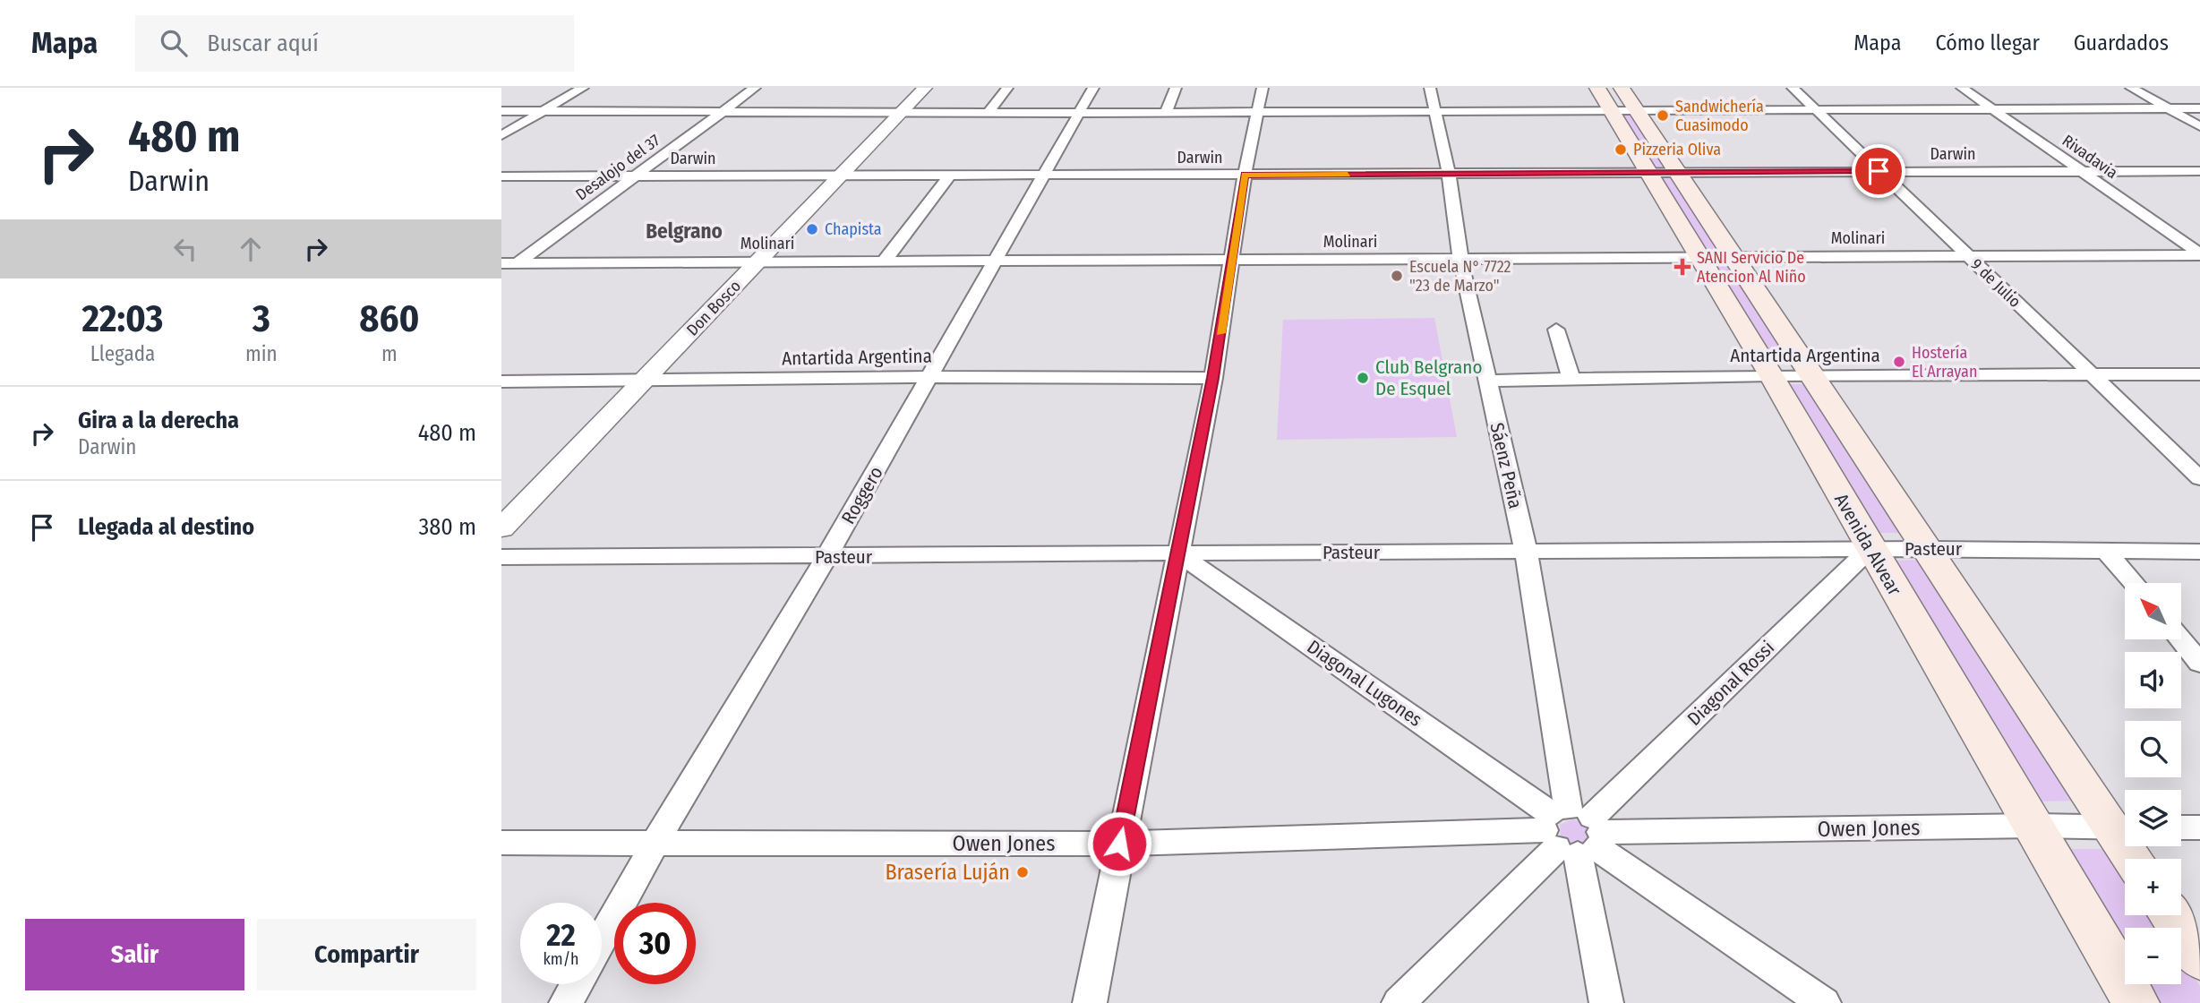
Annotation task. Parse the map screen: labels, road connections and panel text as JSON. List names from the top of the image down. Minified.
{"streets":{"main road":["Avenida Alvear"],"street":["Darwin","Rivadavia","Desalojo del 37","Molinari","9 de Julio","Don Bosco","Antartida Argentina","Sáenz Peña","Roggero","Pasteur","Diagonal Lugones","Diagonal Rossi","Owen Jones"]},"crossings":[["Darwin","Rivadavia"],["Darwin","Desalojo del 37"],["Darwin","9 de Julio"],["Darwin","Don Bosco"],["Darwin","Sáenz Peña"],["Darwin","Roggero"],["Darwin","Avenida Alvear"],["Rivadavia","Molinari"],["Desalojo del 37","Molinari"],["Molinari","9 de Julio"],["Molinari","Don Bosco"],["Molinari","Sáenz Peña"],["Molinari","Roggero"],["Molinari","Avenida Alvear"],["9 de Julio","Antartida Argentina"],["Don Bosco","Antartida Argentina"],["Antartida Argentina","Sáenz Peña"],["Antartida Argentina","Roggero"],["Antartida Argentina","Avenida Alvear"],["Sáenz Peña","Pasteur"],["Sáenz Peña","Diagonal Lugones"],["Sáenz Peña","Diagonal Rossi"],["Sáenz Peña","Owen Jones"],["Roggero","Pasteur"],["Roggero","Owen Jones"],["Avenida Alvear","Pasteur"],["Avenida Alvear","Diagonal Rossi"],["Avenida Alvear","Owen Jones"],["Pasteur","Diagonal Lugones"],["Pasteur","Diagonal Rossi"],["Diagonal Lugones","Diagonal Rossi"],["Diagonal Lugones","Owen Jones"],["Diagonal Rossi","Owen Jones"]],"districts":["Belgrano"],"places":{"other":["Sandwichería Cuasimodo","Pizzeria Oliva","Chapista","Escuela N° 7722 \"23 de Marzo\"","Hostería El Arrayan","Club Belgrano De Esquel","Brasería Luján"],"health":["SANI Servicio De Atencion Al Niño"]},"north":"top left","page":{"header":"Mapa","search":"Buscar aquí","nav":["Mapa","Cómo llegar","Guardados"],"turn":["480 m","Darwin"],"eta":["22:03","Llegada","3","min","860","m"],"list":[{"name":"Gira a la derecha","note":"Darwin","value":"480 m"},{"name":"Llegada al destino","value":"380 m"}],"map_buttons":["+","−"],"speed":"22 km/h","limit":"30","buttons":["Salir","Compartir"]}}
